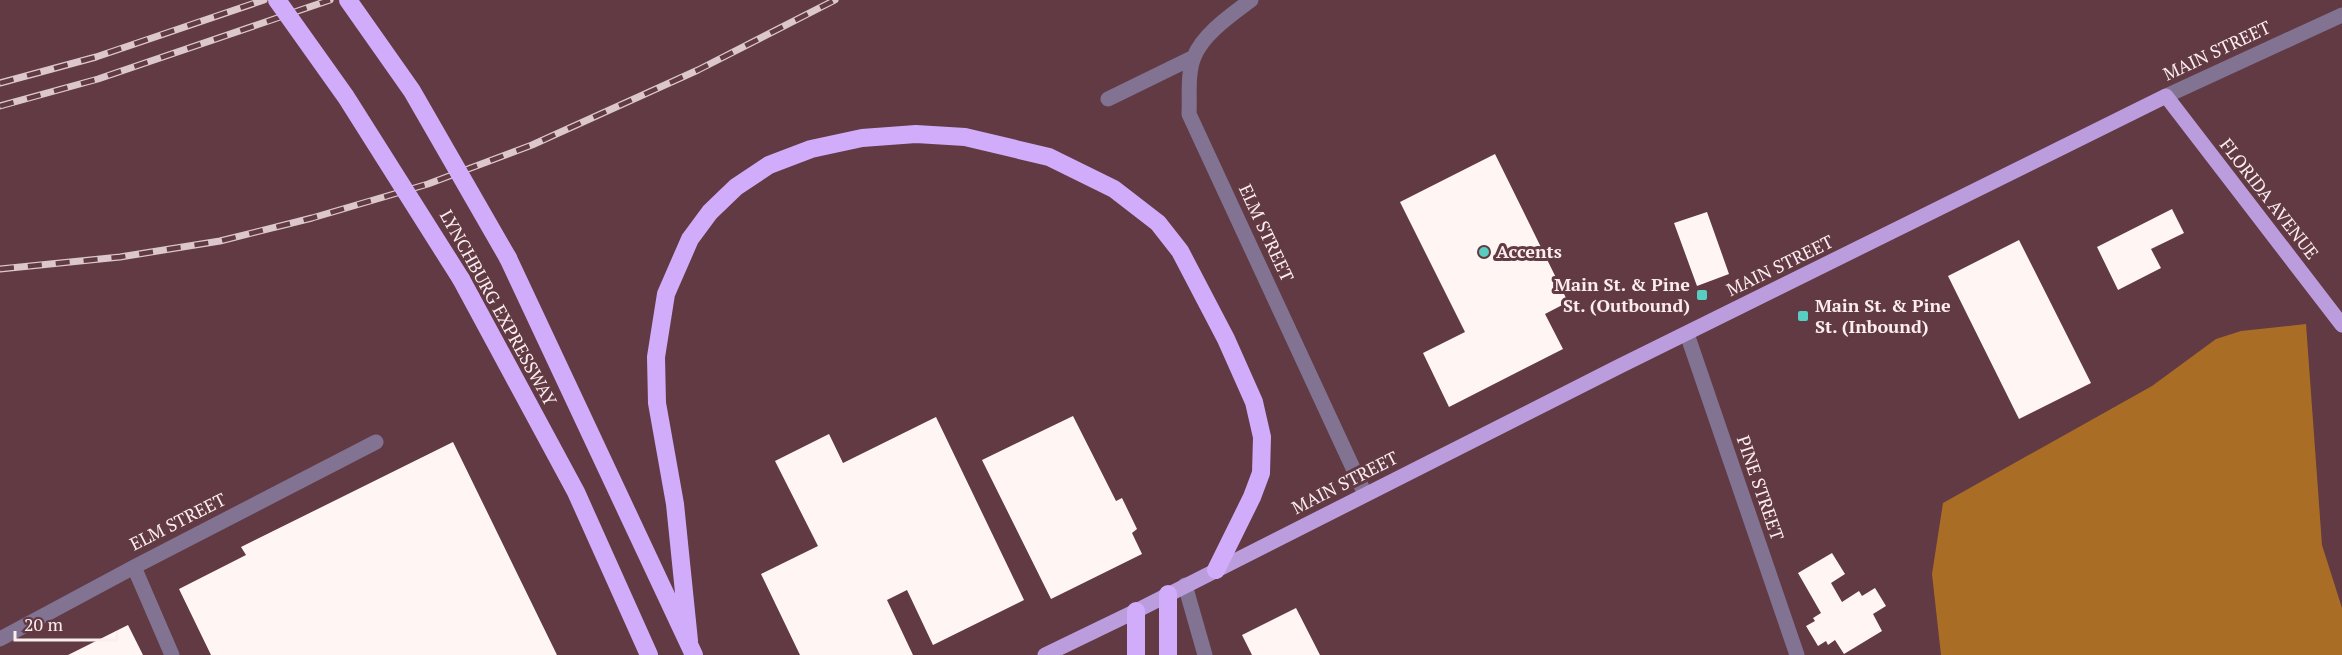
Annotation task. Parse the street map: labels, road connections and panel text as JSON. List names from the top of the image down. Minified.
{"streets":{"highway":["LYNCHBURG EXPRESSWAY"],"main road":["MAIN STREET","FLORIDA AVENUE"],"street":["ELM STREET","PINE STREET"]},"crossings":[["MAIN STREET","FLORIDA AVENUE"],["MAIN STREET","ELM STREET"],["MAIN STREET","PINE STREET"]],"places":{"other":["Accents"],"transit":["Main St. & Pine St. (Outbound)","Main St. & Pine St. (Inbound)"]},"scale_bar":"20 m"}
